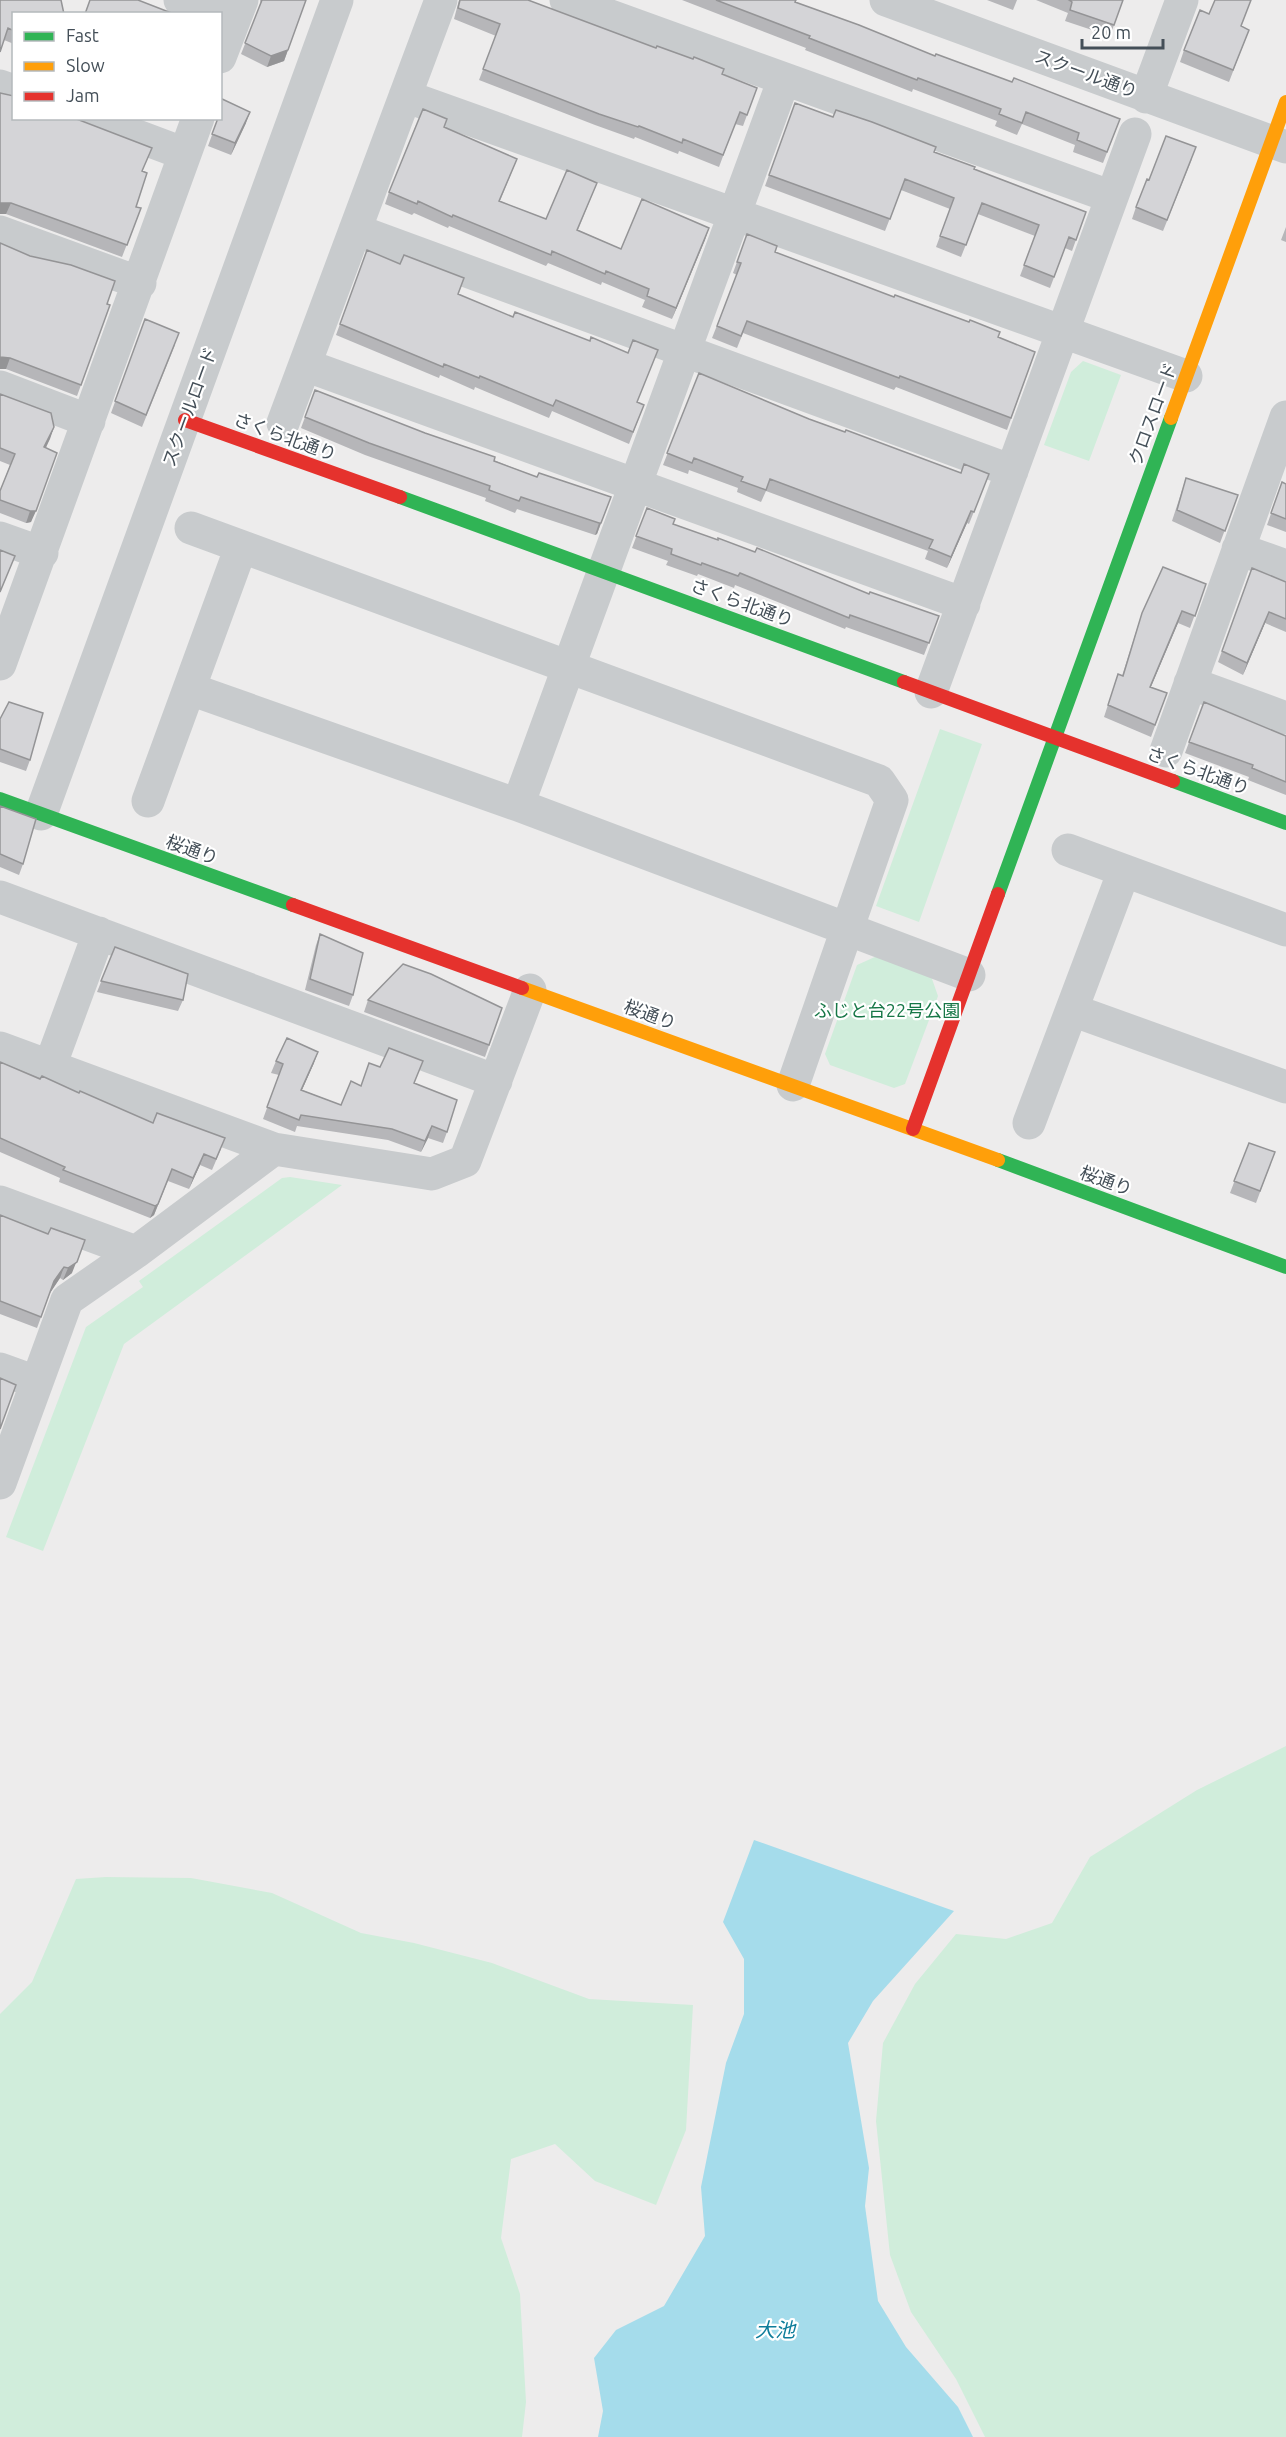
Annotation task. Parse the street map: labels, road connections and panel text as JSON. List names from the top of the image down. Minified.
{"streets":{"street":["スクール通り","スクールロード","クロスロード","さくら北通り","桜通り"]},"crossings":[["スクール通り","クロスロード"],["スクールロード","さくら北通り"],["スクールロード","桜通り"],["クロスロード","さくら北通り"],["クロスロード","桜通り"]],"water":["大池"],"parks":["ふじと台22号公園"],"legend":["Fast","Slow","Jam"],"scale_bar":"20 m"}
